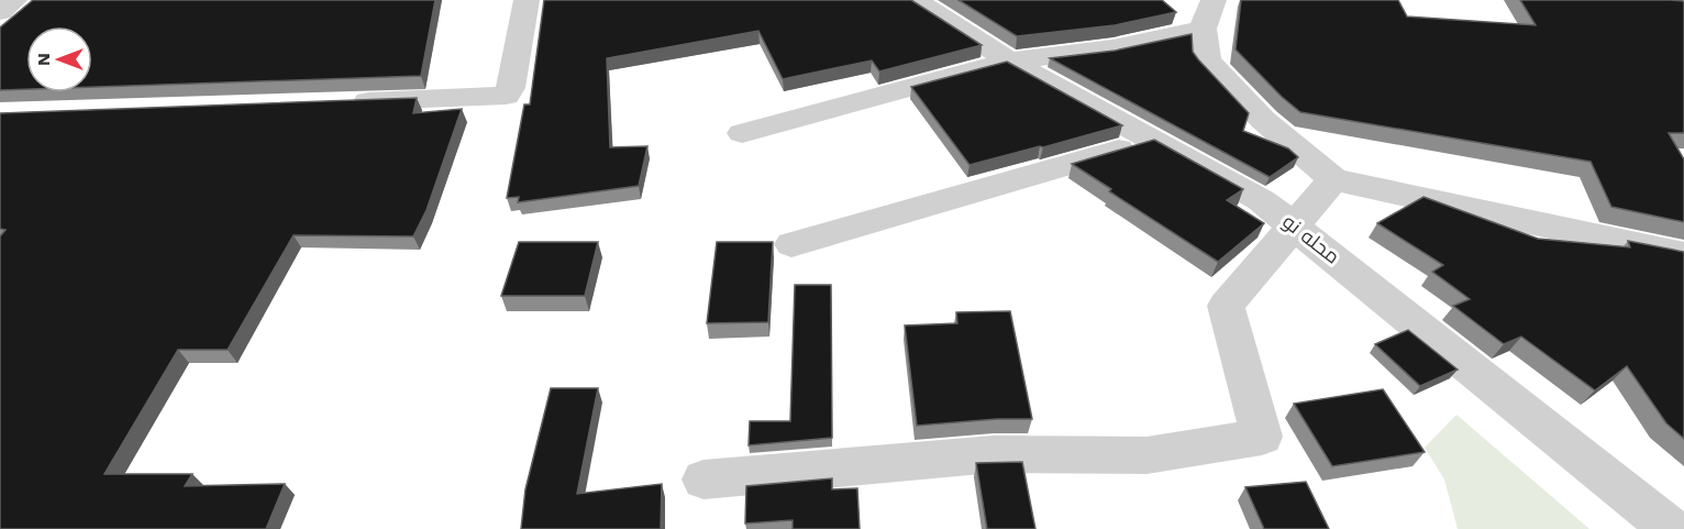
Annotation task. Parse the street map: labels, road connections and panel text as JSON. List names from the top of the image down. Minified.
{"streets":{"street":["محله نو"]},"north":"left"}
